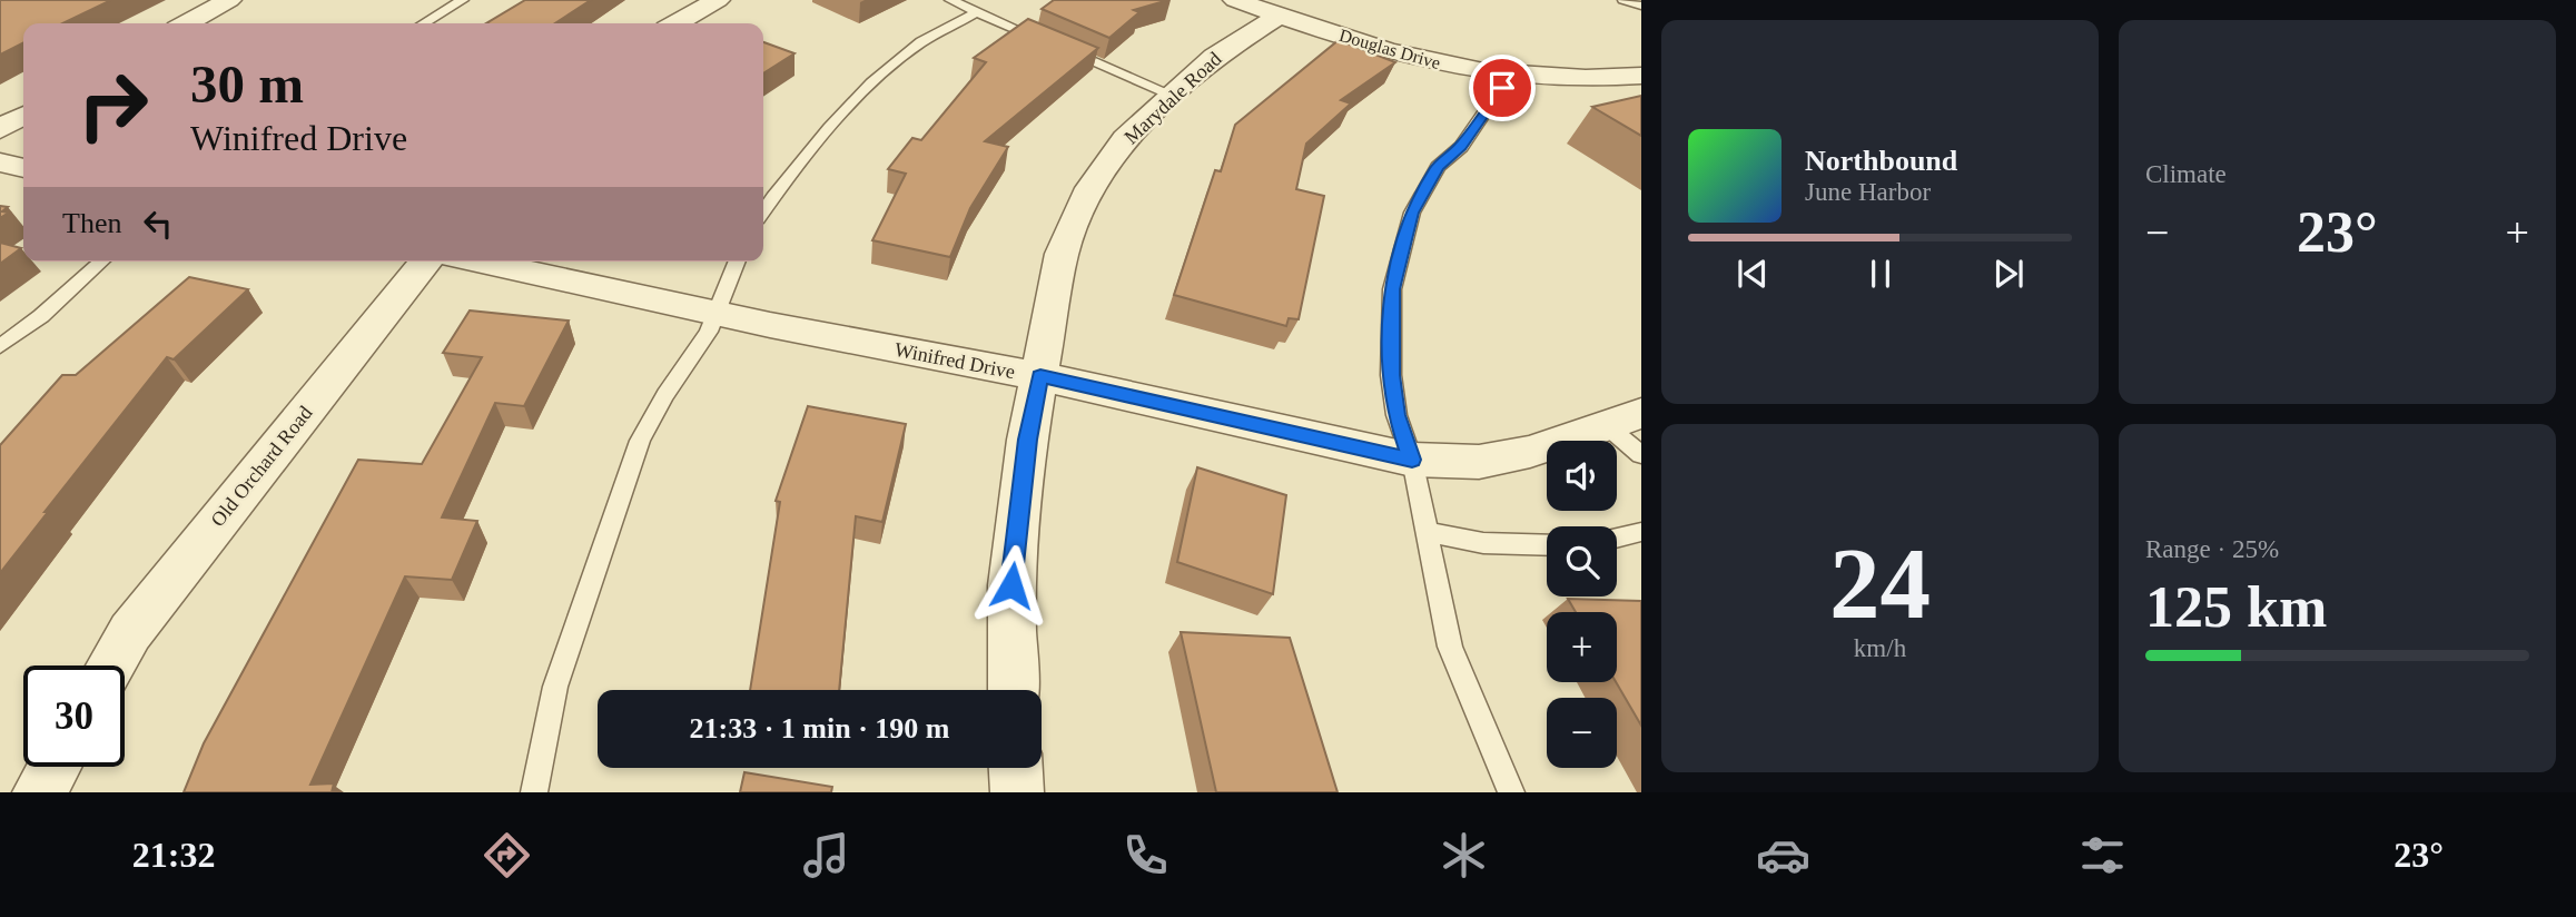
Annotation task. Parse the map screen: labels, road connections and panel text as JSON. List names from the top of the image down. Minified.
{"streets":{"street":["Douglas Drive","Marydale Road","Winifred Drive","Old Orchard Road"]},"crossings":[["Douglas Drive","Marydale Road"],["Marydale Road","Winifred Drive"]],"page":{"tile":["Climate",["24","km/h"],["Range · 25%","125 km"]],"turn":["30 m","Winifred Drive"],"song":["Northbound","June Harbor"],"then":"Then","heat":["−","23°","+"],"map_buttons":["+","−"],"limit":"30","trip":"21:33 · 1 min · 190 m","tabs":["21:32","23°"]}}
